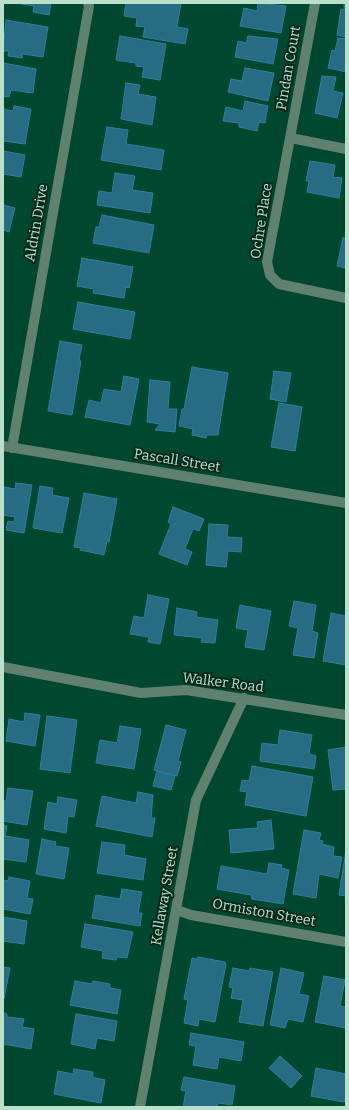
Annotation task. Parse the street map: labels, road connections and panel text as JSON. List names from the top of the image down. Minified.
{"streets":{"street":["Pindan Court","Ochre Place","Aldrin Drive","Pascall Street","Walker Road","Kellaway Street","Ormiston Street"]},"crossings":[["Pindan Court","Ochre Place"],["Aldrin Drive","Pascall Street"],["Walker Road","Kellaway Street"],["Kellaway Street","Ormiston Street"]]}
